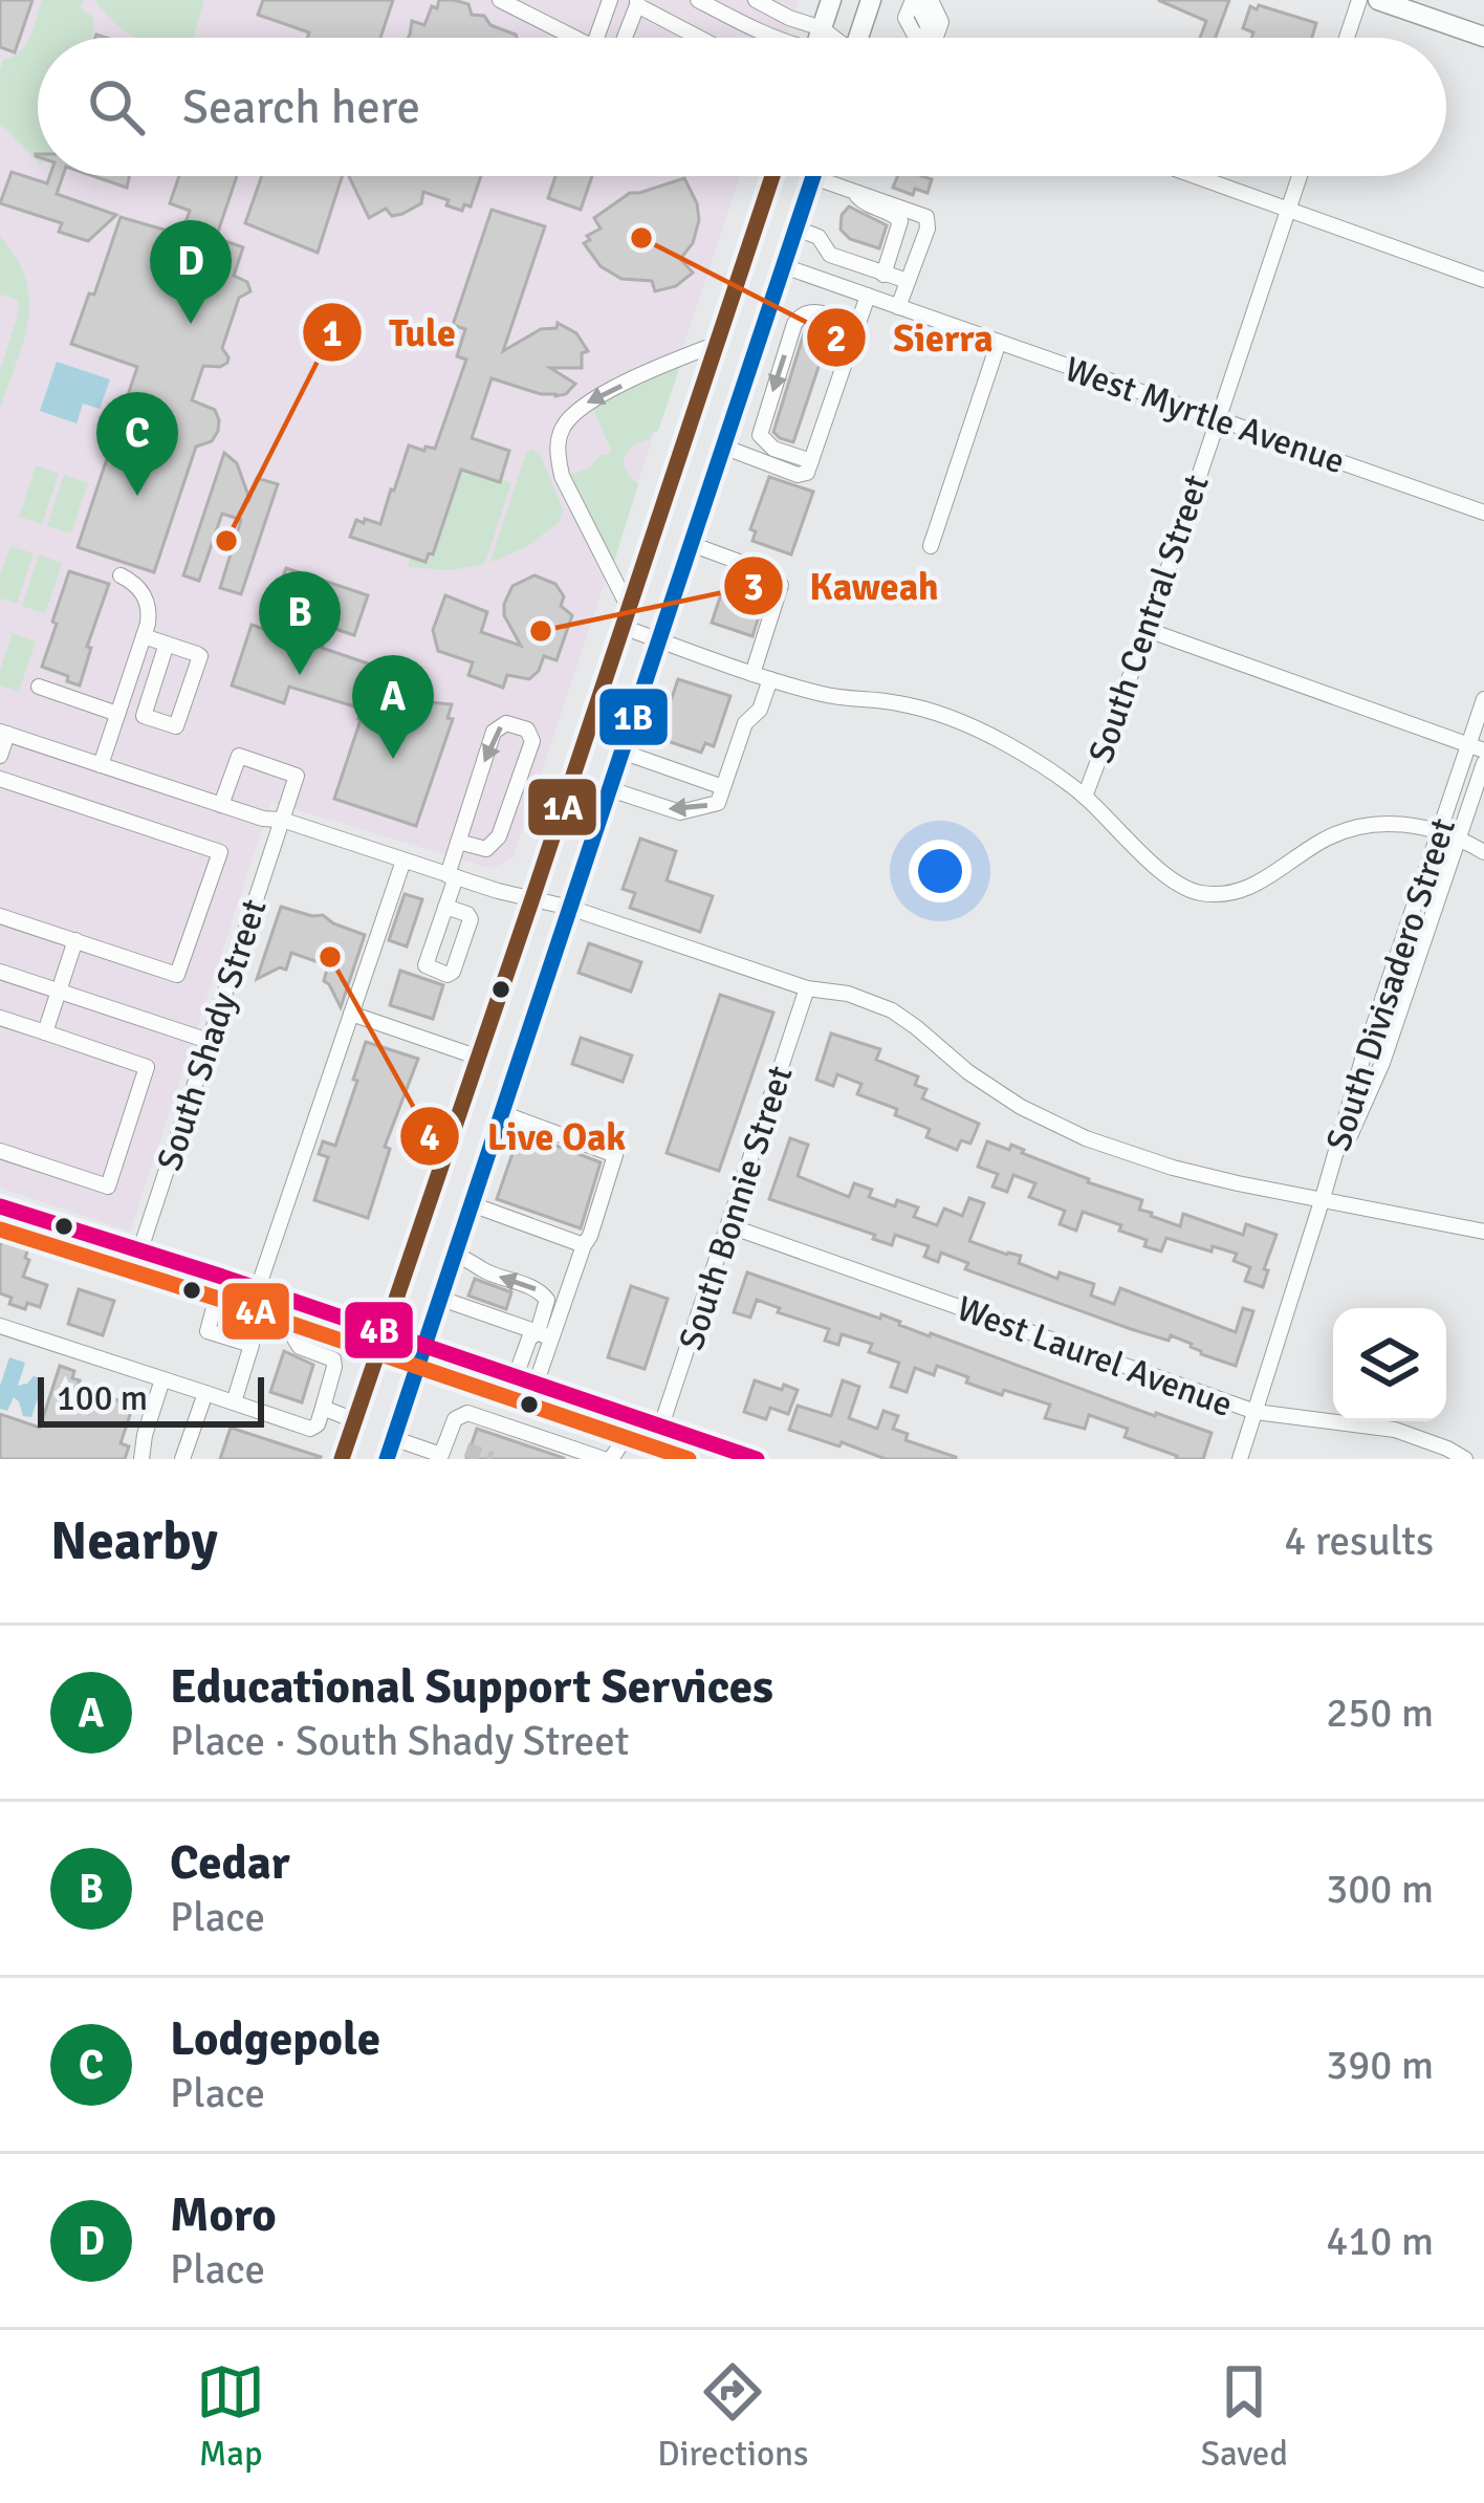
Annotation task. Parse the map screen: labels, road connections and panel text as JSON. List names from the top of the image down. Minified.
{"streets":{"street":["West Myrtle Avenue","South Central Street","South Divisadero Street","South Shady Street","South Bonnie Street","West Laurel Avenue"]},"crossings":[["West Myrtle Avenue","South Central Street"],["South Divisadero Street","West Laurel Avenue"],["South Bonnie Street","West Laurel Avenue"]],"places":["Sierra","Tule","Kaweah","Live Oak"],"lines":["transit line 1A","transit line 1B","transit line 4B","transit line 4A"],"scale_bar":"100 m","page":{"search":"Search here","pins":["D","C","B","A"],"scale":"100 m","heading":["Nearby","4 results"],"list":[{"mark":"A","name":"Educational Support Services","note":"Place · South Shady Street","value":"250 m"},{"mark":"B","name":"Cedar","note":"Place","value":"300 m"},{"mark":"C","name":"Lodgepole","note":"Place","value":"390 m"},{"mark":"D","name":"Moro","note":"Place","value":"410 m"}],"nav":["Map","Directions","Saved"]}}
